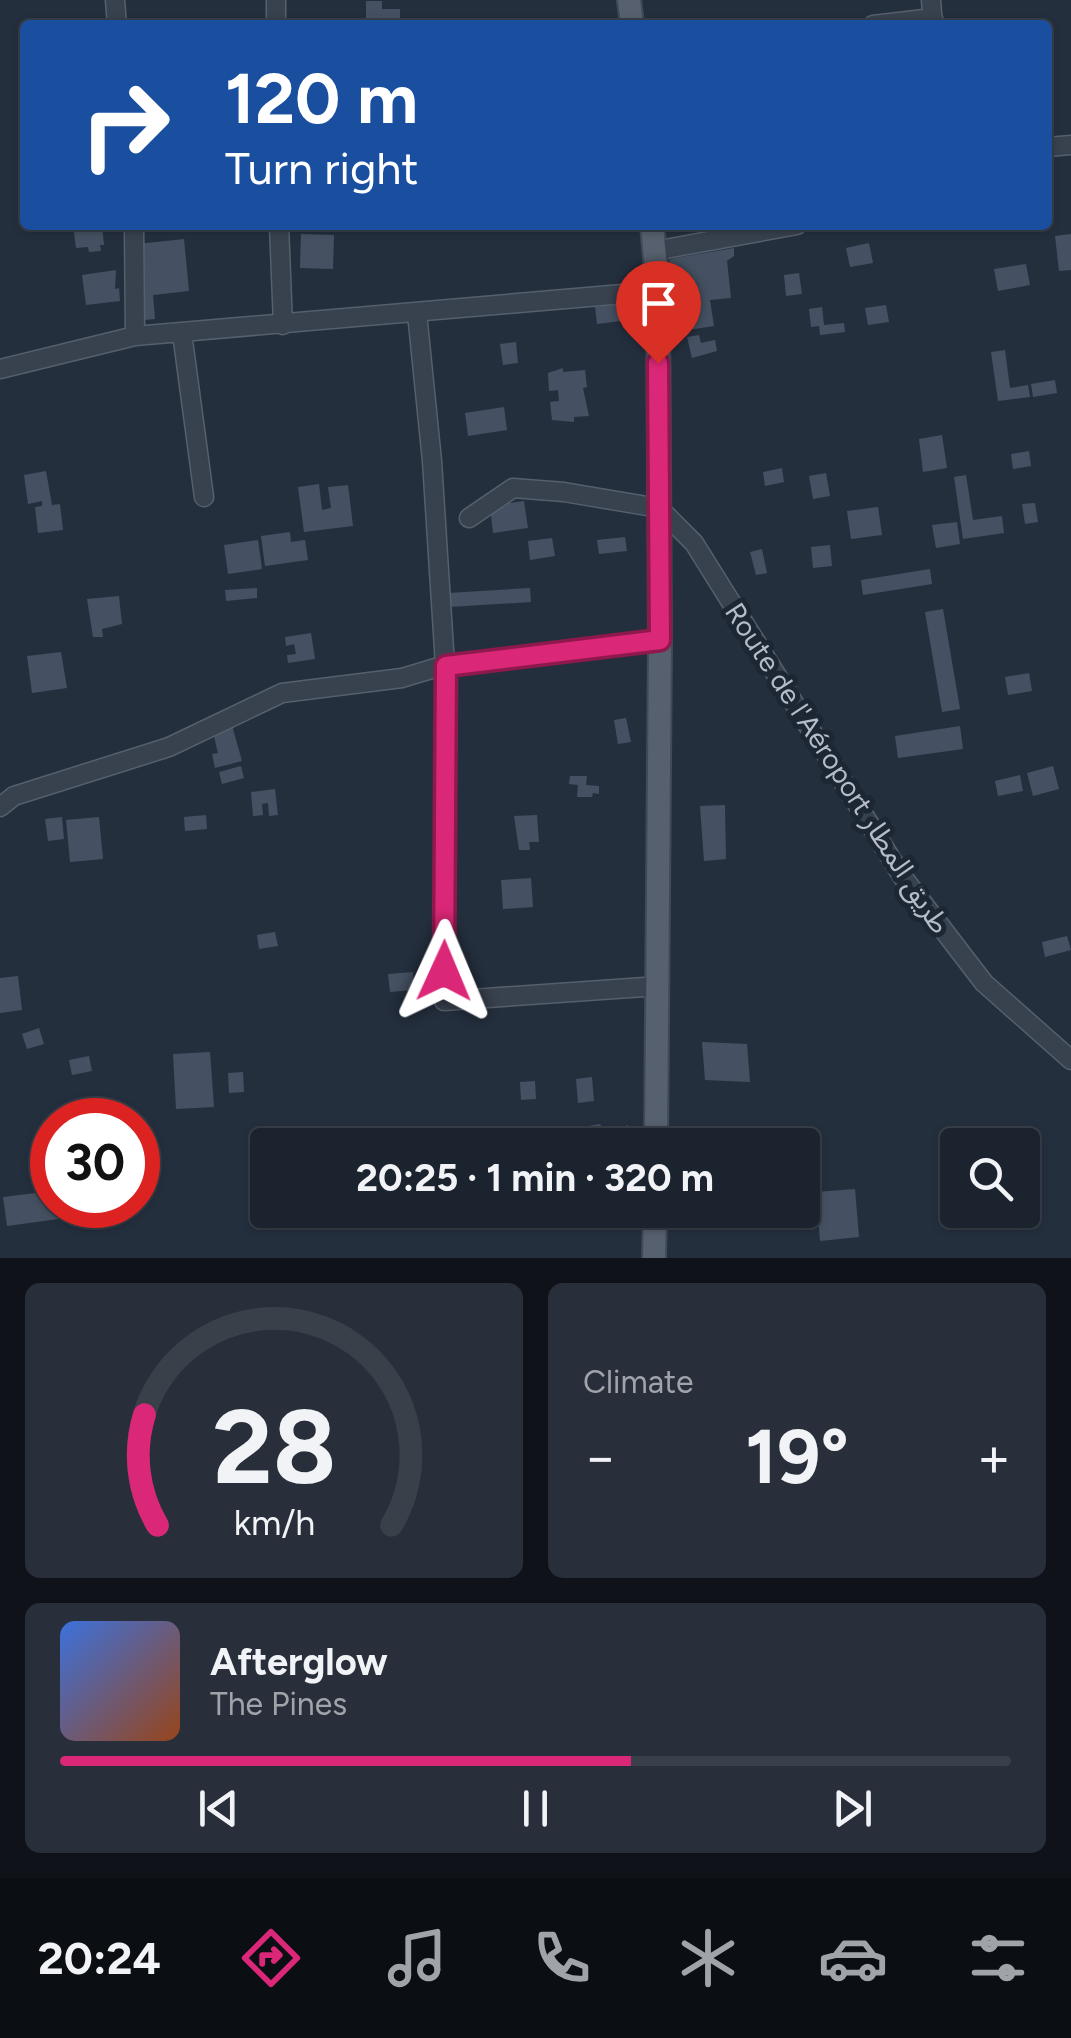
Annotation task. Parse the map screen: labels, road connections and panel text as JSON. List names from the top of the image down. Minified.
{"streets":{"street":["Route de l'Aéroport طريق المطار"]},"page":{"turn":["120 m","Turn right"],"limit":"30","trip":"20:25 · 1 min · 320 m","tile":"Climate","heat":["−","19°","+"],"song":["Afterglow","The Pines"],"tabs":"20:24","gauge":["28","km/h"]}}
